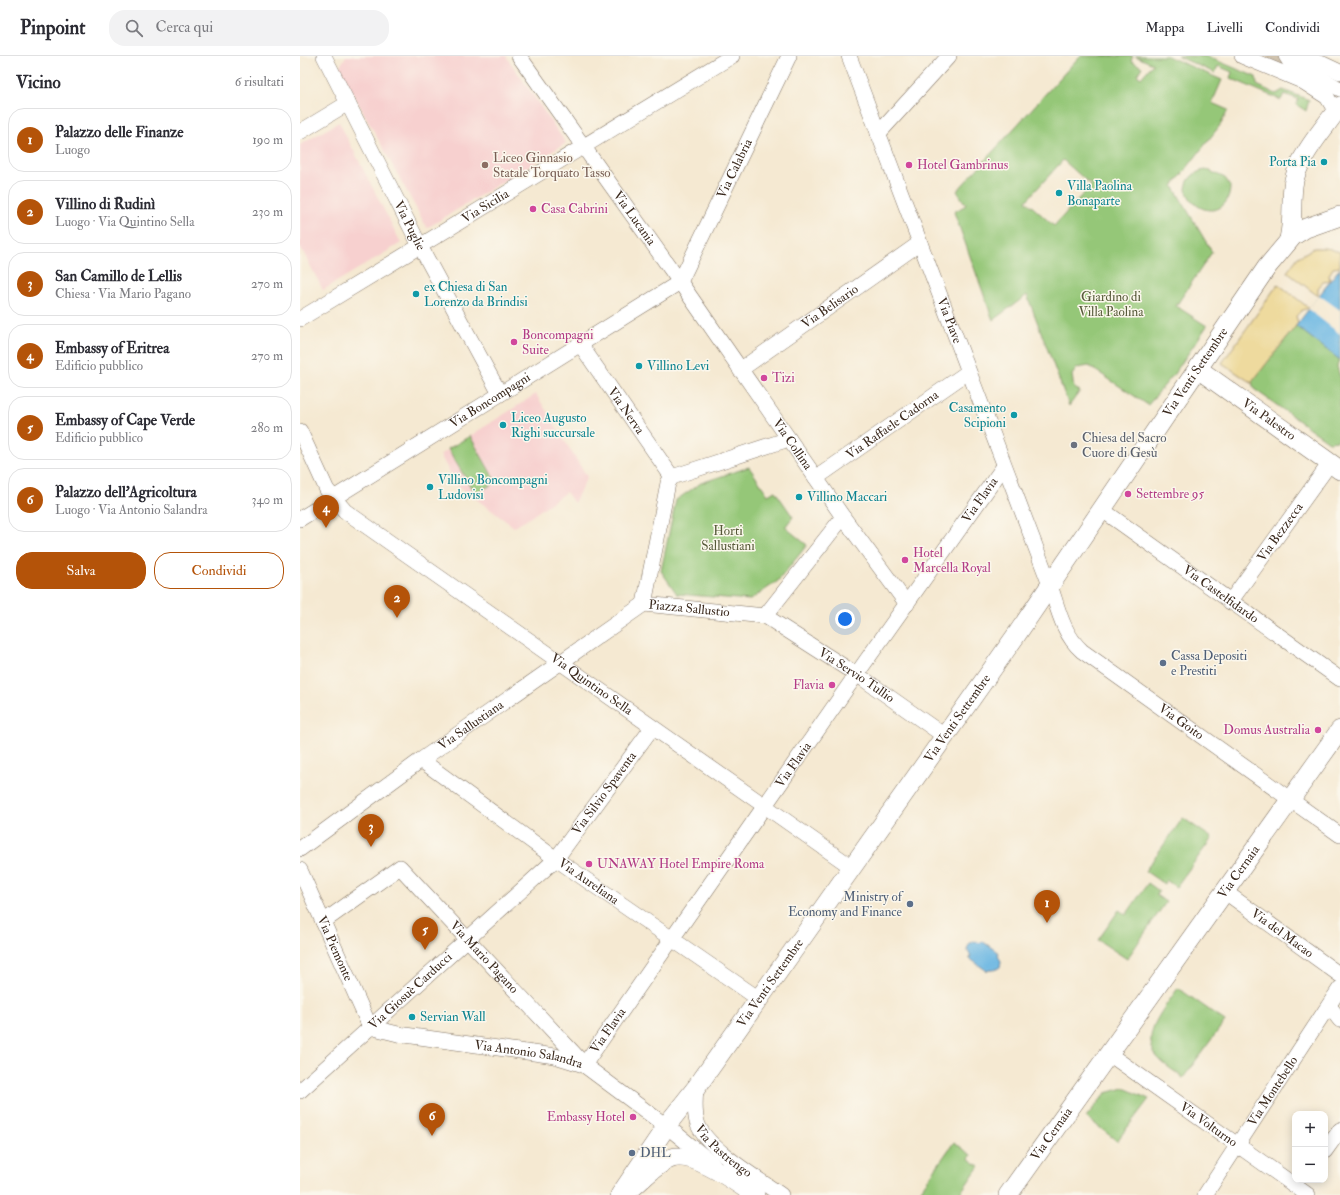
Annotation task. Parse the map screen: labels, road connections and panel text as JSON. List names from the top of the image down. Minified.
{"streets":{"main road":["Via Venti Settembre","Via Palestro","Via Cernaia","Via Pastrengo"],"street":["Via Calabria","Via Sicilia","Via Lucania","Via Puglie","Via Belisario","Via Piave","Via Boncompagni","Via Nerva","Via Raffaele Cadorna","Via Collina","Via Flavia","Via Bezzecca","Via Castelfidardo","Piazza Sallustio","Via Servio Tullio","Via Quintino Sella","Via Goito","Via Sallustiana","Via Silvio Spaventa","Via Aureliana","Via del Macao","Via Piemonte","Via Mario Pagano","Via Giosuè Carducci","Via Antonio Salandra","Via Montebello","Via Volturno"]},"crossings":[["Via Calabria","Via Lucania"],["Via Calabria","Via Boncompagni"],["Via Calabria","Via Collina"],["Via Sicilia","Via Lucania"],["Via Sicilia","Via Puglie"],["Via Lucania","Via Boncompagni"],["Via Lucania","Via Collina"],["Via Puglie","Via Boncompagni"],["Via Belisario","Via Piave"],["Via Belisario","Via Collina"],["Via Piave","Via Venti Settembre"],["Via Piave","Via Raffaele Cadorna"],["Via Piave","Via Flavia"],["Via Piave","Via Goito"],["Via Venti Settembre","Via Palestro"],["Via Venti Settembre","Via Castelfidardo"],["Via Venti Settembre","Via Servio Tullio"],["Via Venti Settembre","Via Quintino Sella"],["Via Venti Settembre","Via Goito"],["Via Venti Settembre","Via Aureliana"],["Via Venti Settembre","Via Antonio Salandra"],["Via Venti Settembre","Via Pastrengo"],["Via Boncompagni","Via Nerva"],["Via Boncompagni","Via Collina"],["Via Boncompagni","Via Quintino Sella"],["Via Nerva","Piazza Sallustio"],["Via Palestro","Via Bezzecca"],["Via Raffaele Cadorna","Via Collina"],["Via Collina","Via Flavia"],["Via Flavia","Via Servio Tullio"],["Via Flavia","Via Quintino Sella"],["Via Flavia","Via Aureliana"],["Via Flavia","Via Mario Pagano"],["Via Flavia","Via Antonio Salandra"],["Via Bezzecca","Via Castelfidardo"],["Piazza Sallustio","Via Servio Tullio"],["Piazza Sallustio","Via Sallustiana"],["Via Quintino Sella","Via Sallustiana"],["Via Quintino Sella","Via Silvio Spaventa"],["Via Goito","Via Cernaia"],["Via Sallustiana","Via Aureliana"],["Via Silvio Spaventa","Via Aureliana"],["Via Silvio Spaventa","Via Giosuè Carducci"],["Via Cernaia","Via del Macao"],["Via Cernaia","Via Volturno"],["Via Aureliana","Via Giosuè Carducci"],["Via Piemonte","Via Mario Pagano"],["Via Piemonte","Via Giosuè Carducci"],["Via Piemonte","Via Antonio Salandra"],["Via Mario Pagano","Via Giosuè Carducci"],["Via Mario Pagano","Via Antonio Salandra"],["Via Giosuè Carducci","Via Antonio Salandra"],["Via Antonio Salandra","Via Pastrengo"],["Via Montebello","Via Volturno"]],"parks":["Giardino di Villa Paolina","Horti Sallustiani"],"places":["Porta Pia","Liceo Ginnasio Statale Torquato Tasso","Hotel Gambrinus","Villa Paolina Bonaparte","Casa Cabrini","ex Chiesa di San Lorenzo da Brindisi","Boncompagni Suite","Villino Levi","Tizi","Casamento Scipioni","Liceo Augusto Righi succursale","Chiesa del Sacro Cuore di Gesù","Villino Boncompagni Ludovisi","Settembre 95","Villino Maccari","Hotel Marcella Royal","Cassa Depositi e Prestiti","Flavia","Domus Australia","UNAWAY Hotel Empire Roma","Ministry of Economy and Finance","Servian Wall","Embassy Hotel","DHL"],"page":{"header":"Pinpoint","search":"Cerca qui","nav":["Mappa","Livelli","Condividi"],"heading":["Vicino","6 risultati"],"list":[{"mark":"1","name":"Palazzo delle Finanze","note":"Luogo","value":"190 m"},{"mark":"2","name":"Villino di Rudinì","note":"Luogo · Via Quintino Sella","value":"230 m"},{"mark":"3","name":"San Camillo de Lellis","note":"Chiesa · Via Mario Pagano","value":"270 m"},{"mark":"4","name":"Embassy of Eritrea","note":"Edificio pubblico","value":"270 m"},{"mark":"5","name":"Embassy of Cape Verde","note":"Edificio pubblico","value":"280 m"},{"mark":"6","name":"Palazzo dell'Agricoltura","note":"Luogo · Via Antonio Salandra","value":"340 m"}],"pins":["4","2","3","1","5","6"],"buttons":["Salva","Condividi"],"map_buttons":["+","−"]}}
